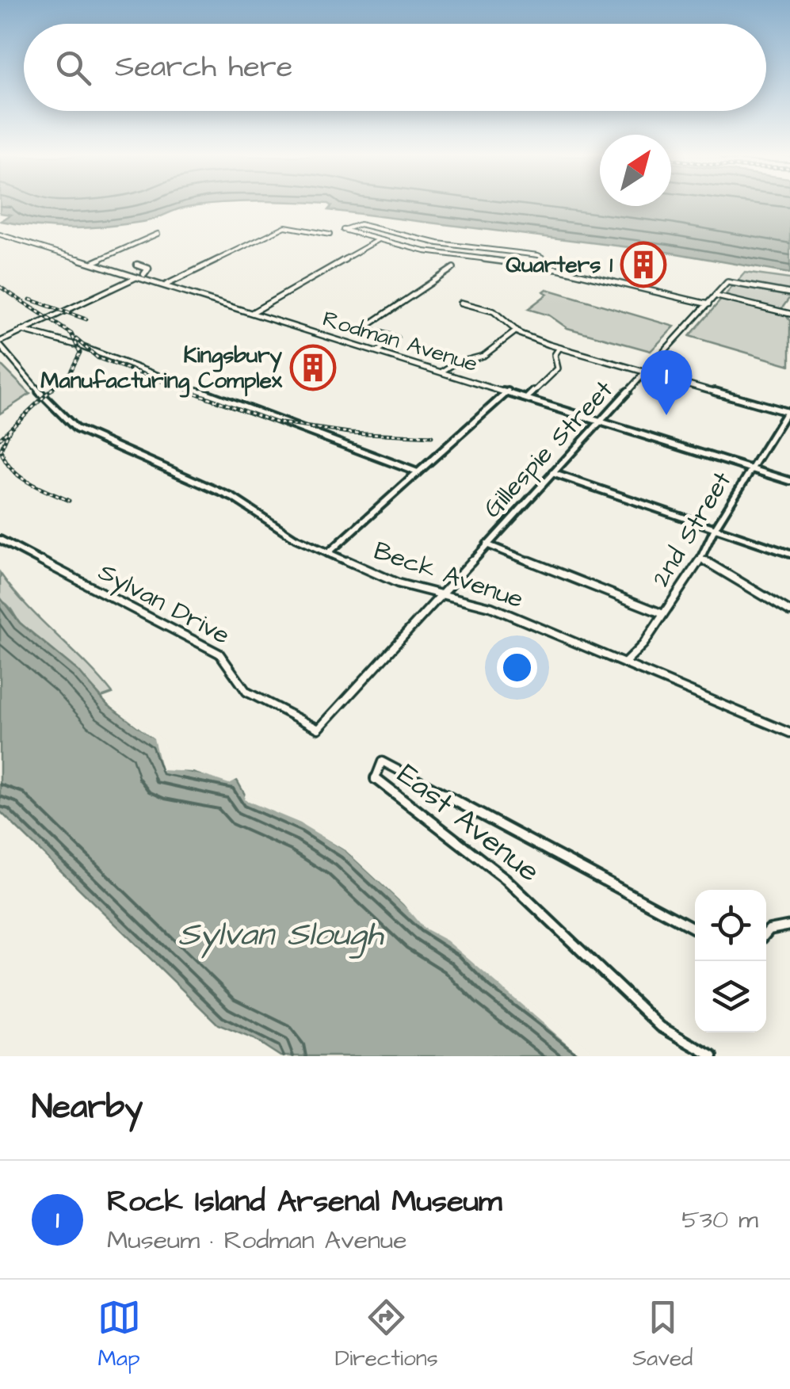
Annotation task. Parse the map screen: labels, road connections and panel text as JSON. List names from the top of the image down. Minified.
{"streets":{"street":["Rodman Avenue","Gillespie Street","2nd Street","Beck Avenue","Sylvan Drive","East Avenue"]},"crossings":[["Rodman Avenue","Gillespie Street"],["Rodman Avenue","2nd Street"],["Gillespie Street","Beck Avenue"],["Gillespie Street","Sylvan Drive"],["2nd Street","Beck Avenue"],["Beck Avenue","Sylvan Drive"]],"water":["Sylvan Slough"],"places":{"building":["Quarters 1","Kingsbury Manufacturing Complex"]},"north":"top right","page":{"search":"Search here","pins":"1","heading":"Nearby","list":[{"mark":"1","name":"Rock Island Arsenal Museum","note":"Museum · Rodman Avenue","value":"530 m"}],"nav":["Map","Directions","Saved"]}}
